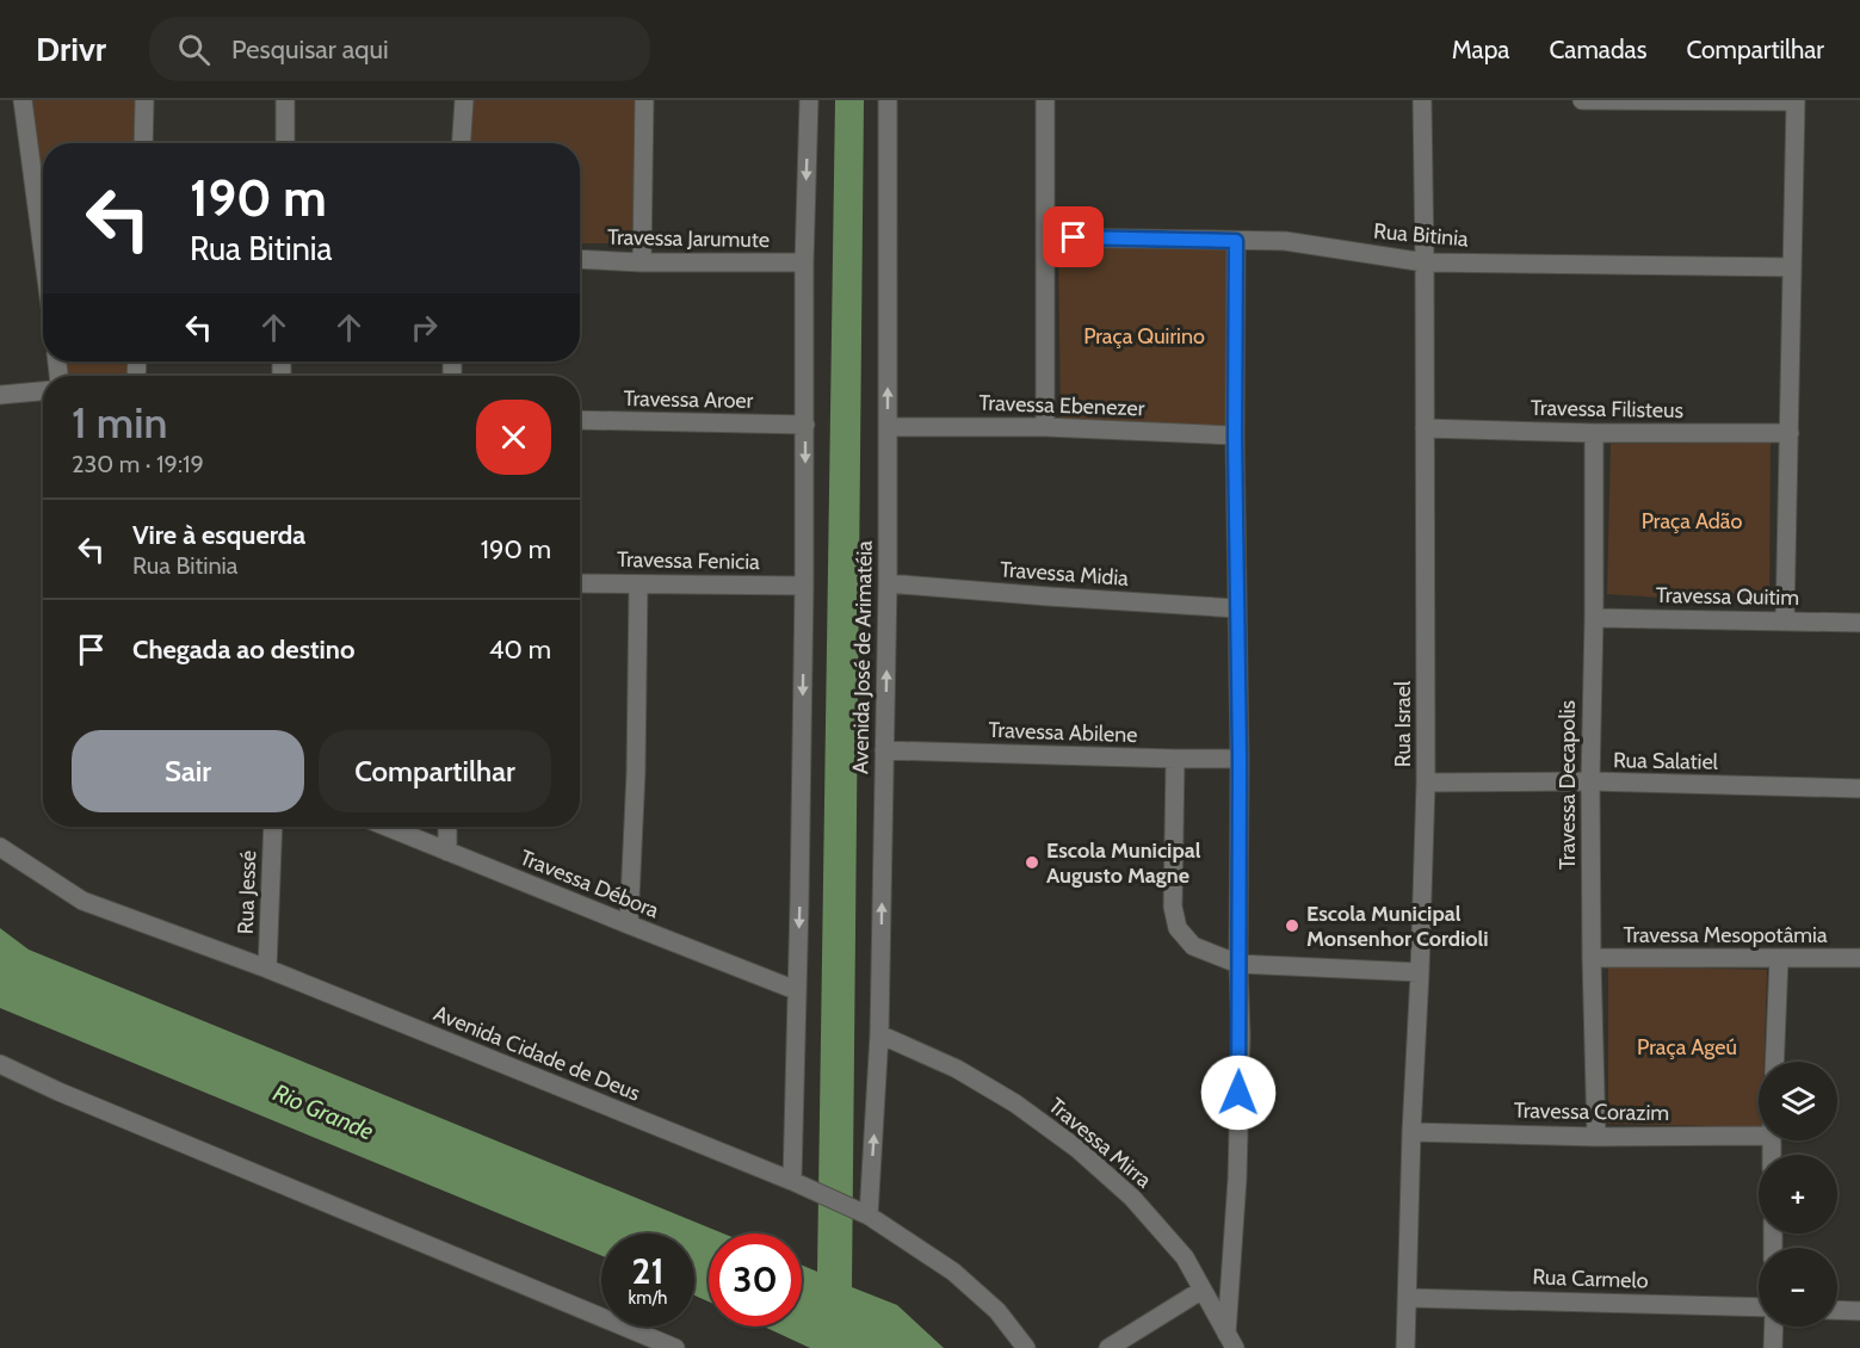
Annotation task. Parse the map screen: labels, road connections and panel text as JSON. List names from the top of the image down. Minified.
{"streets":{"street":["Rua Bitinia","Travessa Jarumute","Travessa Aroer","Travessa Ebenezer","Travessa Filisteus","Travessa Fenicia","Travessa Midia","Travessa Quitim","Avenida José de Arimatéia","Rua Israel","Travessa Abilene","Rua Salatiel","Travessa Decapolis","Travessa Débora","Rua Jessé","Travessa Mesopotâmia","Avenida Cidade de Deus","Travessa Corazim","Travessa Mirra","Rua Carmelo"]},"crossings":[["Rua Bitinia","Rua Israel"],["Travessa Ebenezer","Avenida José de Arimatéia"],["Travessa Filisteus","Rua Israel"],["Travessa Filisteus","Travessa Decapolis"],["Travessa Midia","Avenida José de Arimatéia"],["Travessa Quitim","Travessa Decapolis"],["Avenida José de Arimatéia","Travessa Abilene"],["Avenida José de Arimatéia","Avenida Cidade de Deus"],["Avenida José de Arimatéia","Travessa Mirra"],["Rua Israel","Rua Salatiel"],["Rua Israel","Travessa Corazim"],["Rua Israel","Rua Carmelo"],["Rua Salatiel","Travessa Decapolis"],["Travessa Decapolis","Travessa Mesopotâmia"],["Travessa Decapolis","Travessa Corazim"],["Rua Jessé","Avenida Cidade de Deus"]],"water":["Rio Grande"],"parks":["Praça Quirino","Praça Adão","Praça Ageú"],"places":["Escola Municipal Augusto Magne","Escola Municipal Monsenhor Cordioli"],"page":{"header":"Drivr","search":"Pesquisar aqui","nav":["Mapa","Camadas","Compartilhar"],"turn":["190 m","Rua Bitinia"],"heading":["1 min","230 m · 19:19"],"list":[{"name":"Vire à esquerda","note":"Rua Bitinia","value":"190 m"},{"name":"Chegada ao destino","value":"40 m"}],"buttons":["Sair","Compartilhar"],"map_buttons":["+","−"],"speed":"21 km/h","limit":"30"}}
